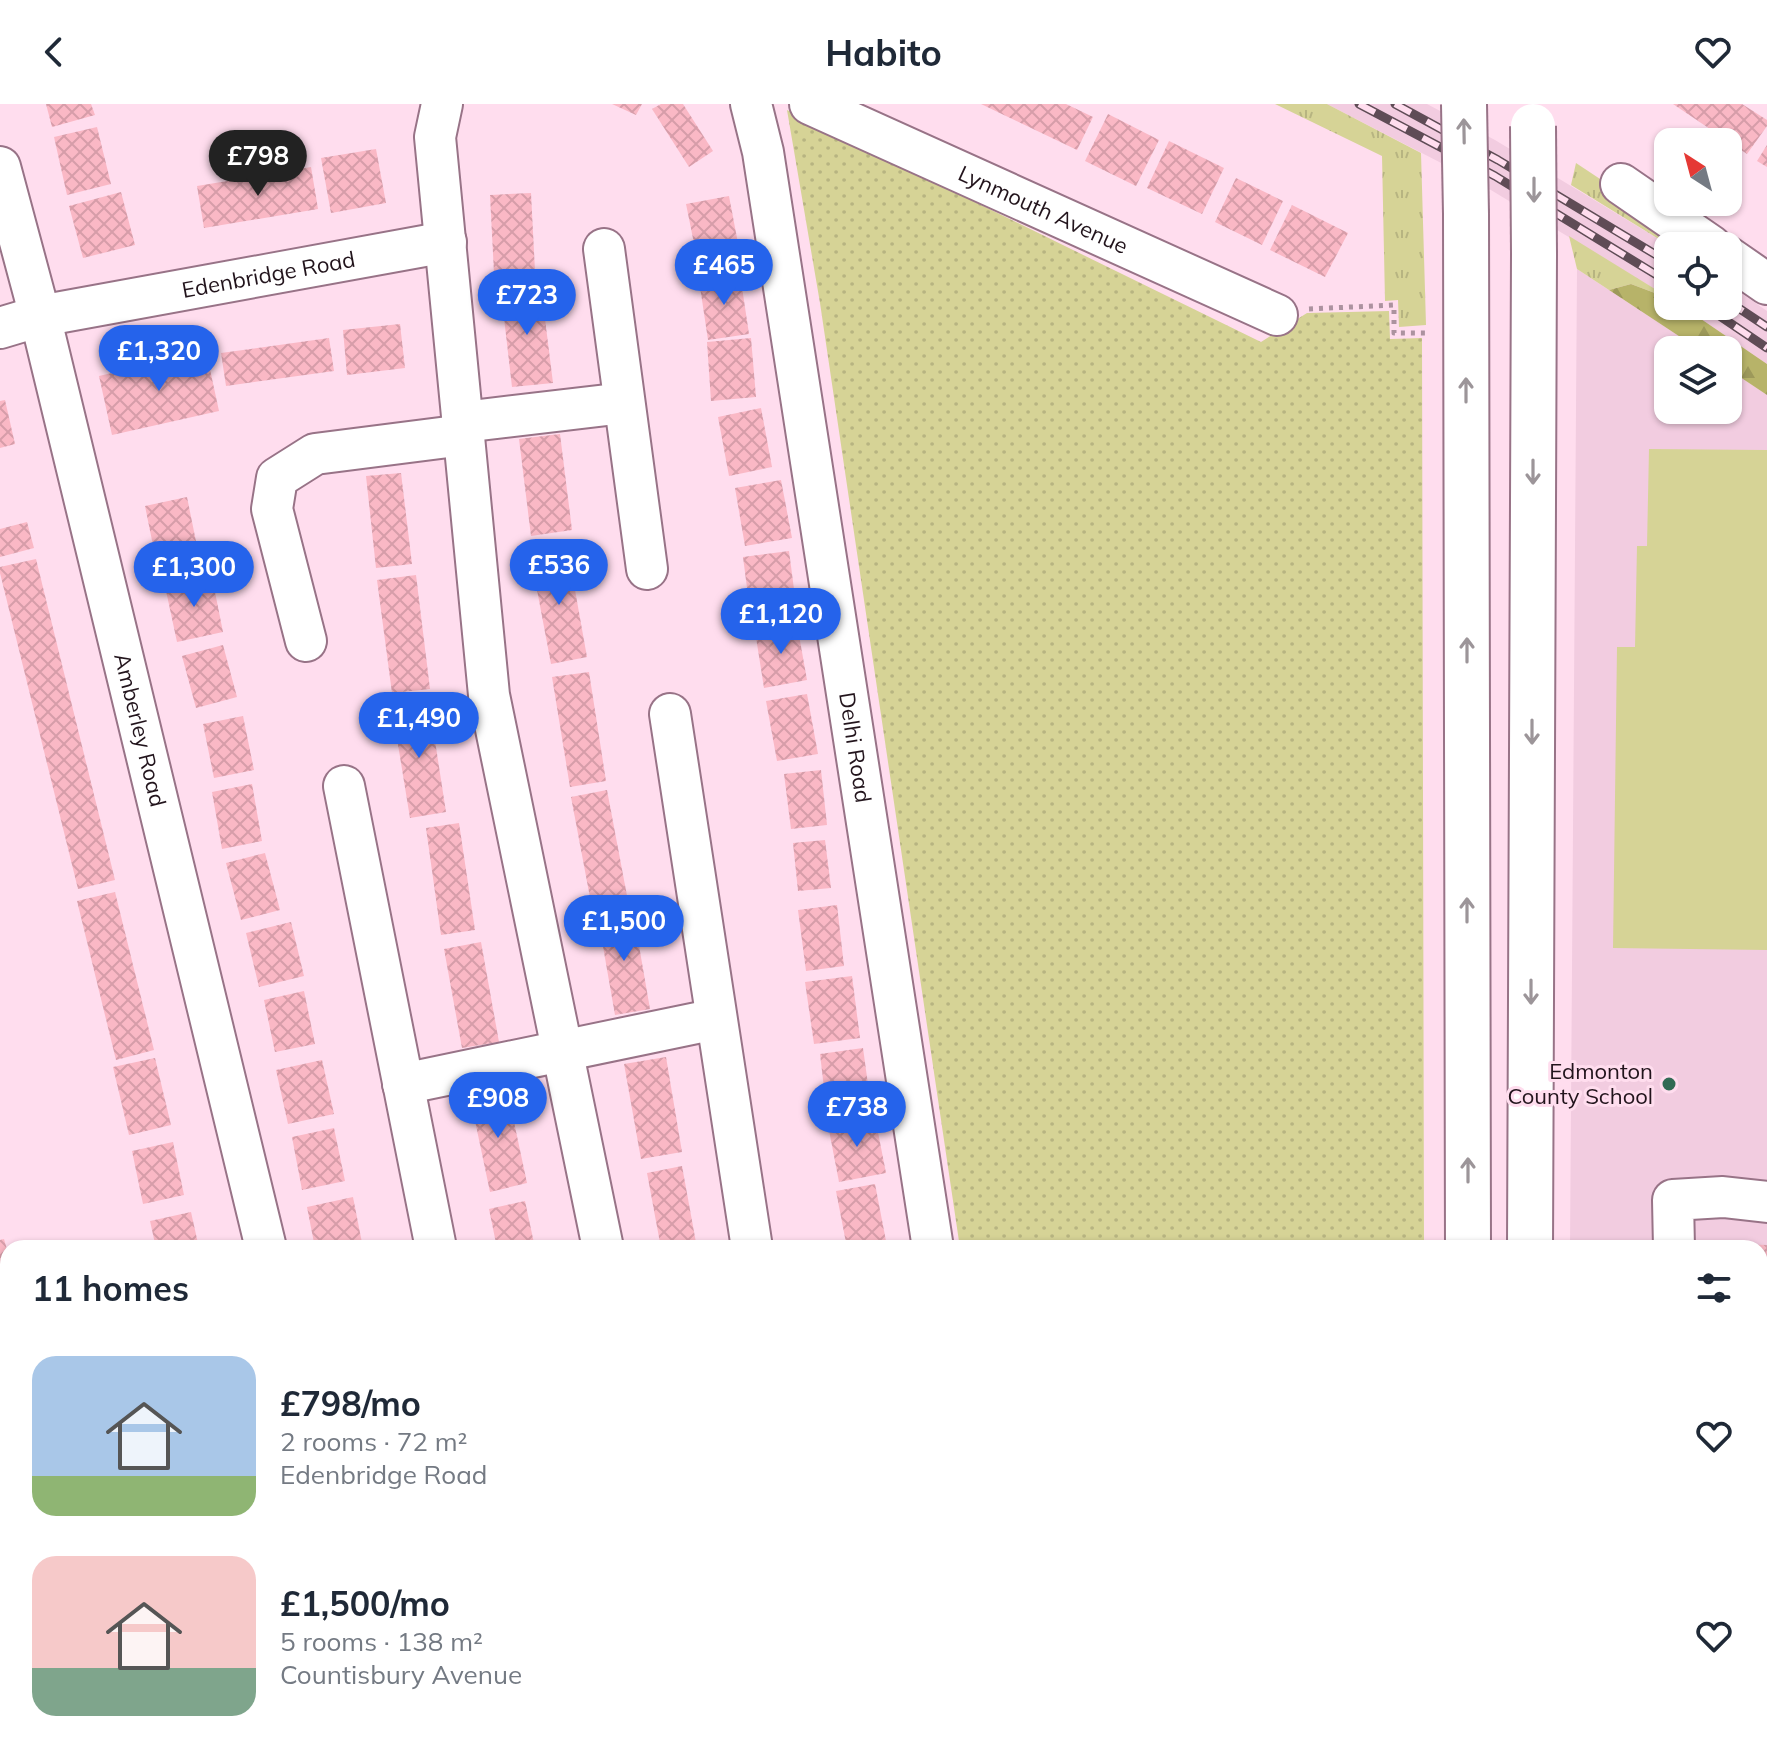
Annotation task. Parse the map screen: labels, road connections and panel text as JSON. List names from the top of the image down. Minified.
{"streets":{"street":["Lynmouth Avenue","Edenbridge Road","Amberley Road","Delhi Road"]},"crossings":[["Edenbridge Road","Amberley Road"]],"places":["Edmonton County School"],"north":"top left","page":{"header":"Habito","price":["£798","£465","£723","£1,320","£536","£1,300","£1,120","£1,490","£1,500","£908","£738"],"heading":"11 homes","list":[{"name":"£798/mo","note":"2 rooms · 72 m² · Edenbridge Road"},{"name":"£1,500/mo","note":"5 rooms · 138 m² · Countisbury Avenue"}]}}
